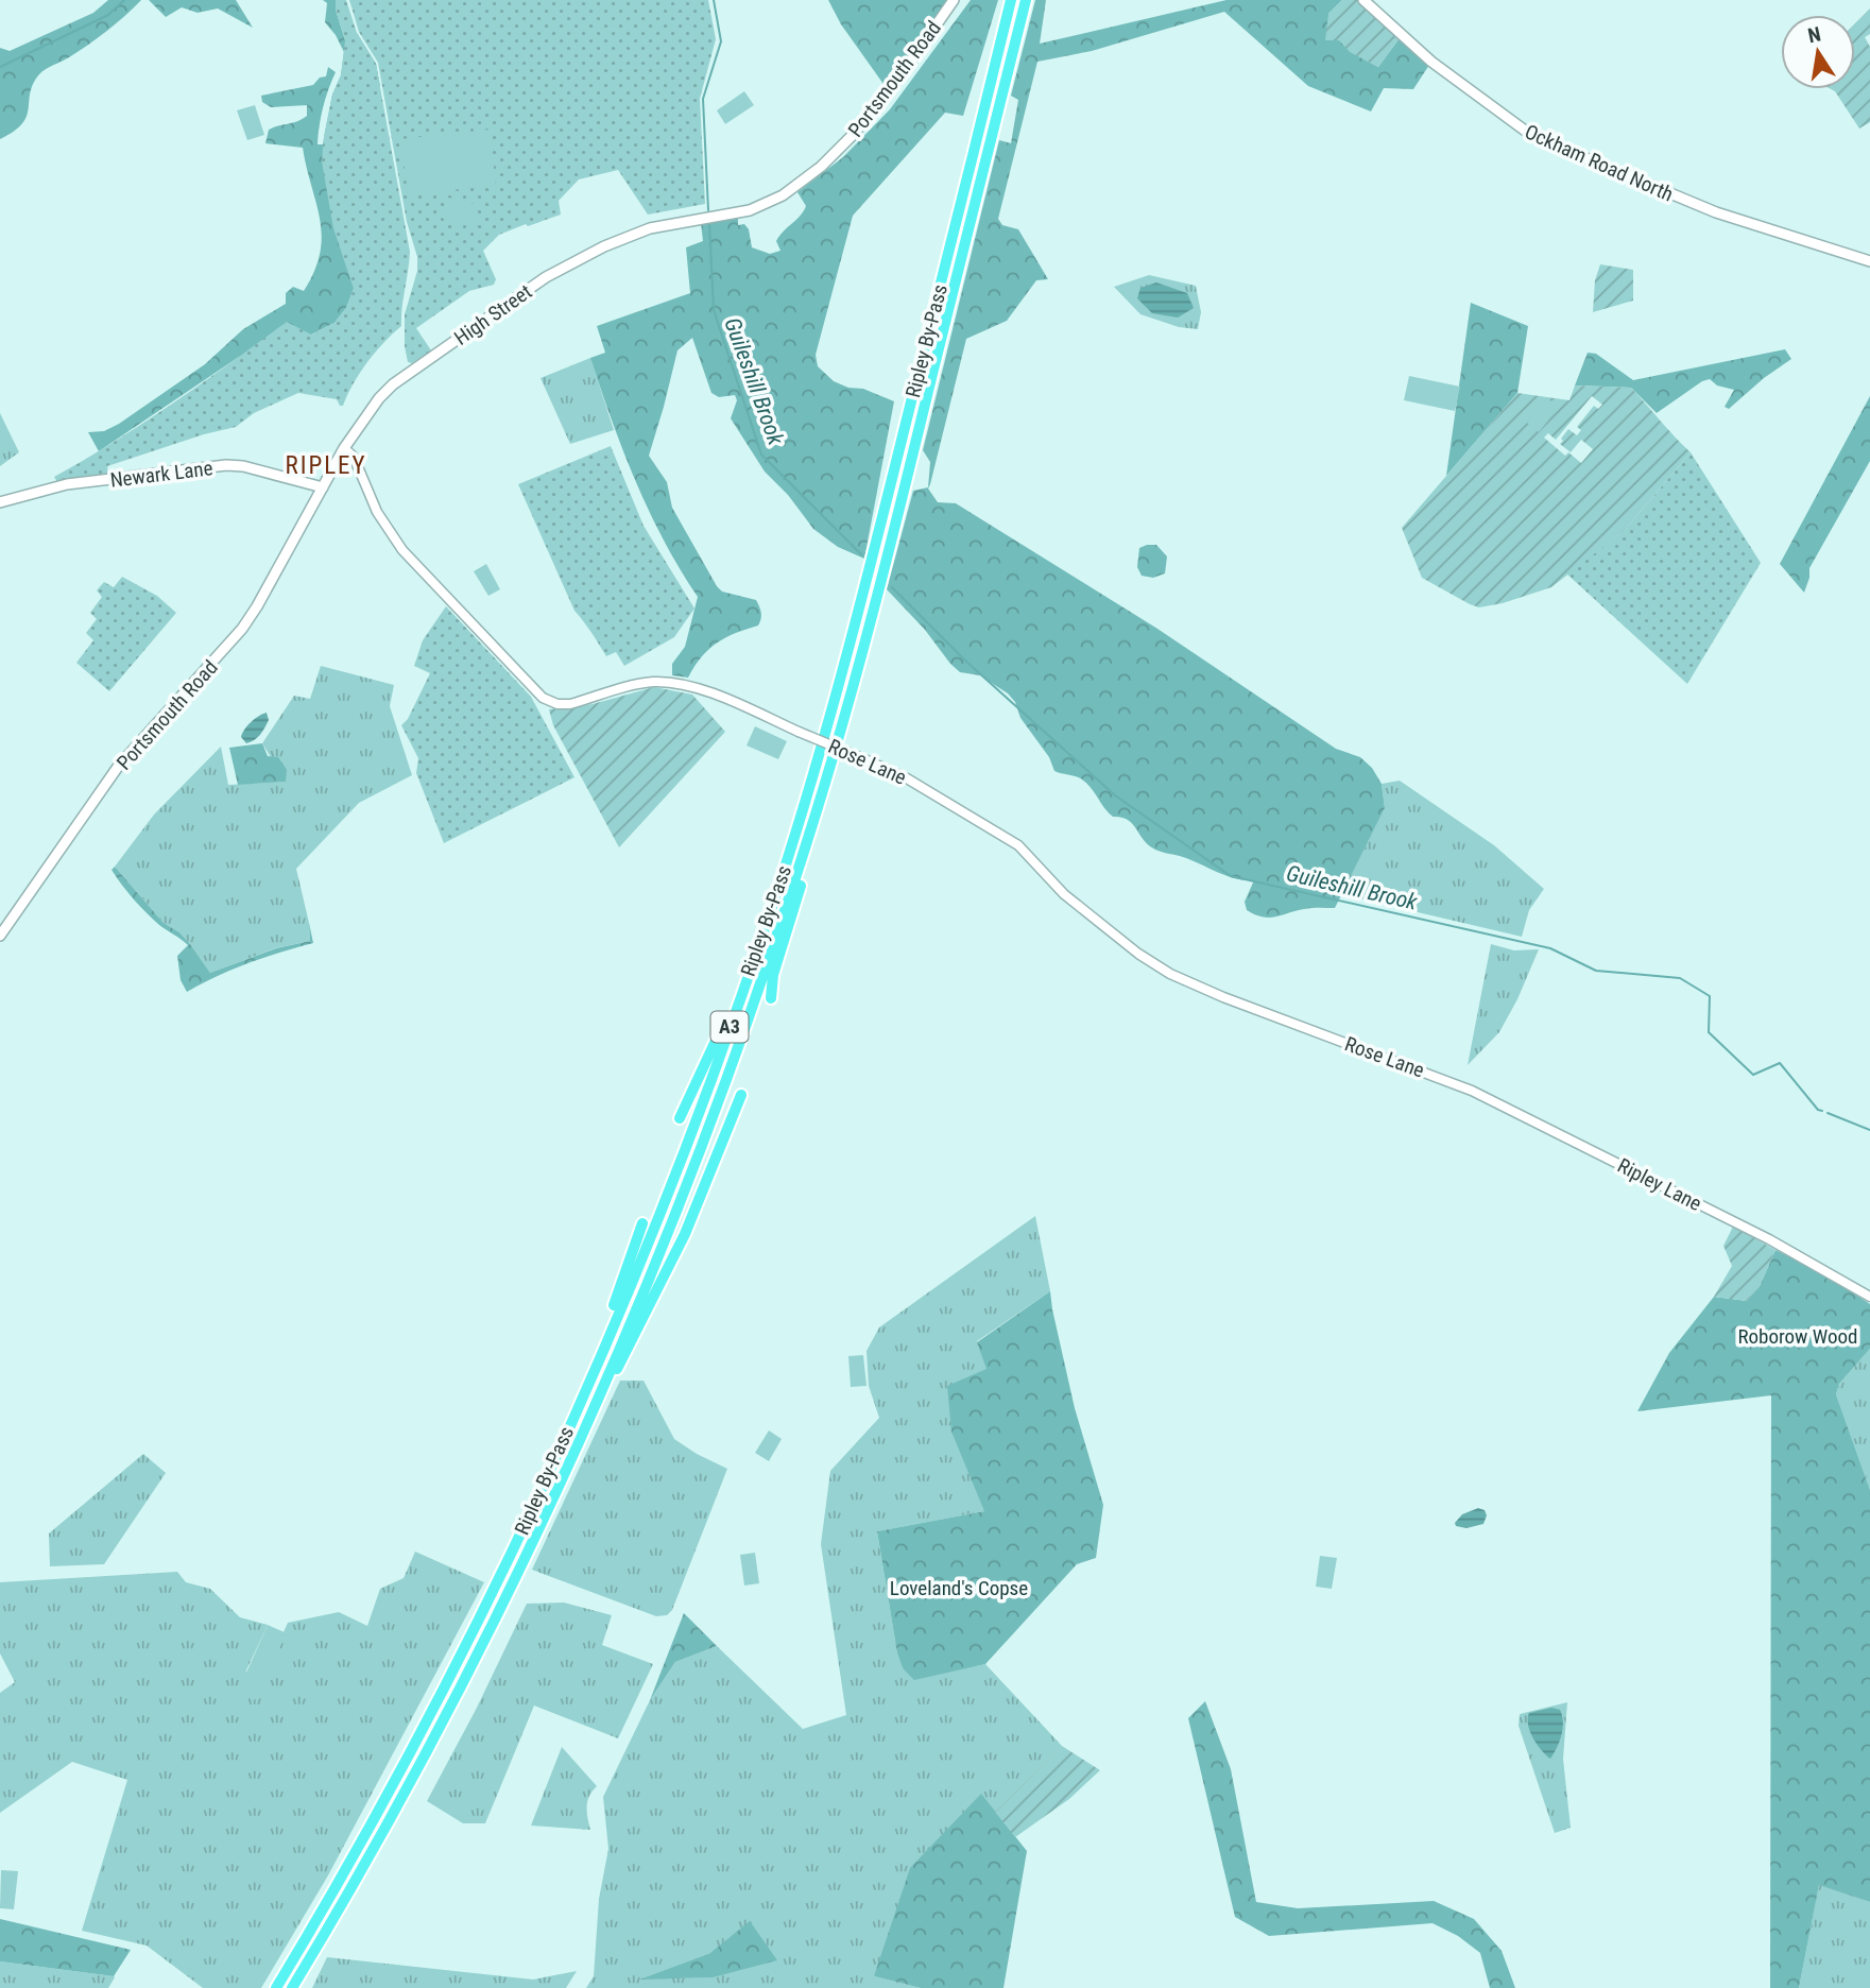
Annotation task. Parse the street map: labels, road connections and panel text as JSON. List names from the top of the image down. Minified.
{"streets":{"highway":["Ripley By-Pass","A3"],"main road":["Portsmouth Road","Ockham Road North","High Street","Newark Lane"],"street":["Rose Lane","Ripley Lane"]},"crossings":[["Portsmouth Road","High Street"],["Portsmouth Road","Newark Lane"],["High Street","Newark Lane"],["High Street","Rose Lane"],["Rose Lane","Ripley Lane"]],"districts":["RIPLEY"],"water":["Guileshill Brook"],"parks":["Roborow Wood","Loveland's Copse"],"north":"top"}
